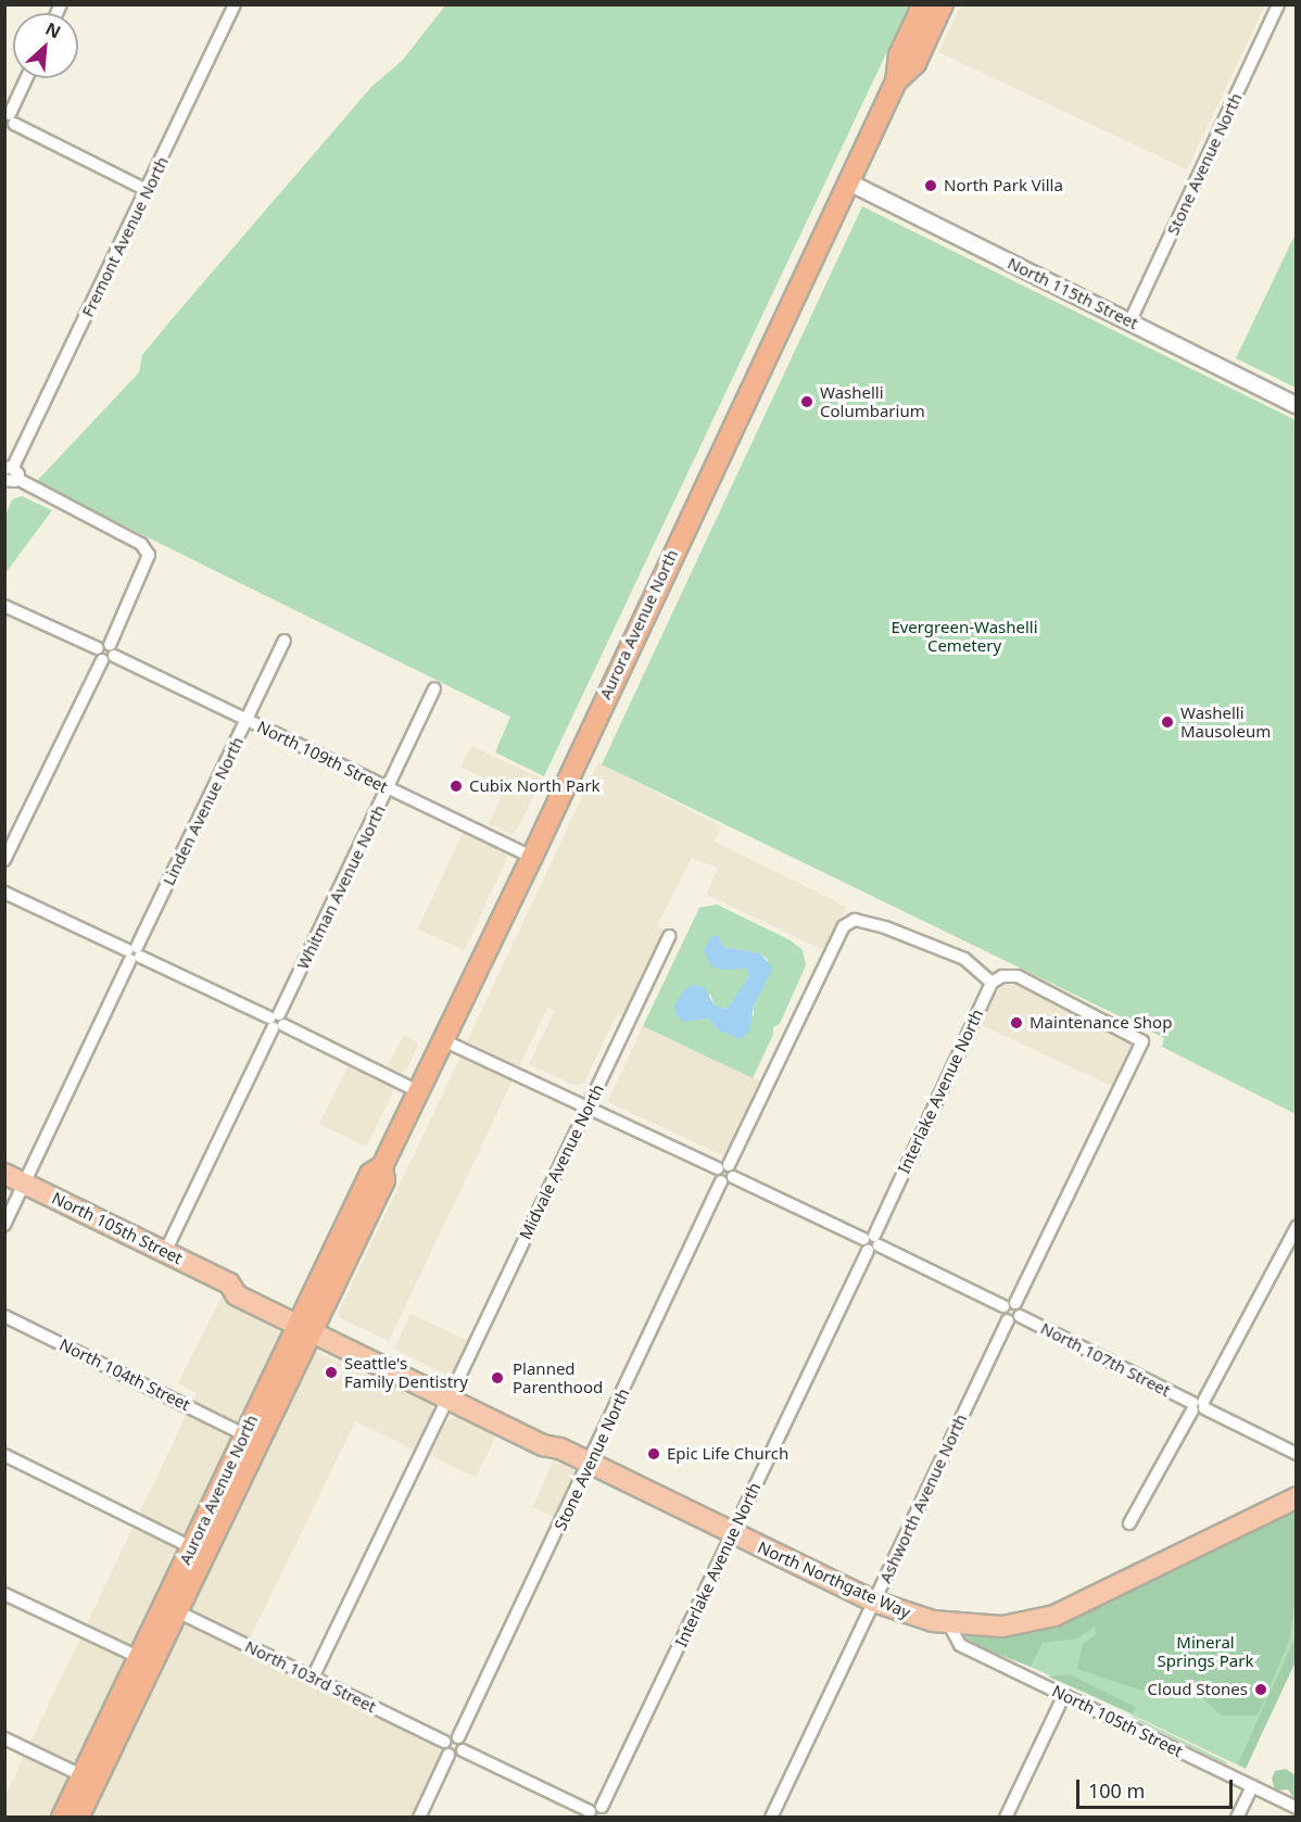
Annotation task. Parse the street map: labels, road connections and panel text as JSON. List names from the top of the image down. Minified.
{"streets":{"highway":["Aurora Avenue North"],"main road":["North 105th Street","North Northgate Way"],"street":["Stone Avenue North","Fremont Avenue North","North 115th Street","North 109th Street","Linden Avenue North","Whitman Avenue North","Interlake Avenue North","Midvale Avenue North","North 107th Street","North 104th Street","Ashworth Avenue North","North 103rd Street"]},"crossings":[["Stone Avenue North","North 115th Street"],["Stone Avenue North","Interlake Avenue North"],["Stone Avenue North","North Northgate Way"],["North 115th Street","Aurora Avenue North"],["Aurora Avenue North","North 109th Street"],["Aurora Avenue North","North 105th Street"],["Aurora Avenue North","North 104th Street"],["Aurora Avenue North","North Northgate Way"],["Aurora Avenue North","North 103rd Street"],["North 109th Street","Linden Avenue North"],["North 109th Street","Whitman Avenue North"],["Linden Avenue North","North 105th Street"],["Whitman Avenue North","North 105th Street"],["Interlake Avenue North","North Northgate Way"],["Midvale Avenue North","North Northgate Way"],["Midvale Avenue North","North 103rd Street"],["North 105th Street","North Northgate Way"],["North 107th Street","Ashworth Avenue North"],["Ashworth Avenue North","North Northgate Way"]],"parks":["Evergreen-Washelli Cemetery","Mineral Springs Park"],"places":["North Park Villa","Washelli Columbarium","Washelli Mausoleum","Cubix North Park","Maintenance Shop","Seattle's Family Dentistry","Planned Parenthood","Epic Life Church","Cloud Stones"],"scale_bar":"100 m","north":"top right"}
